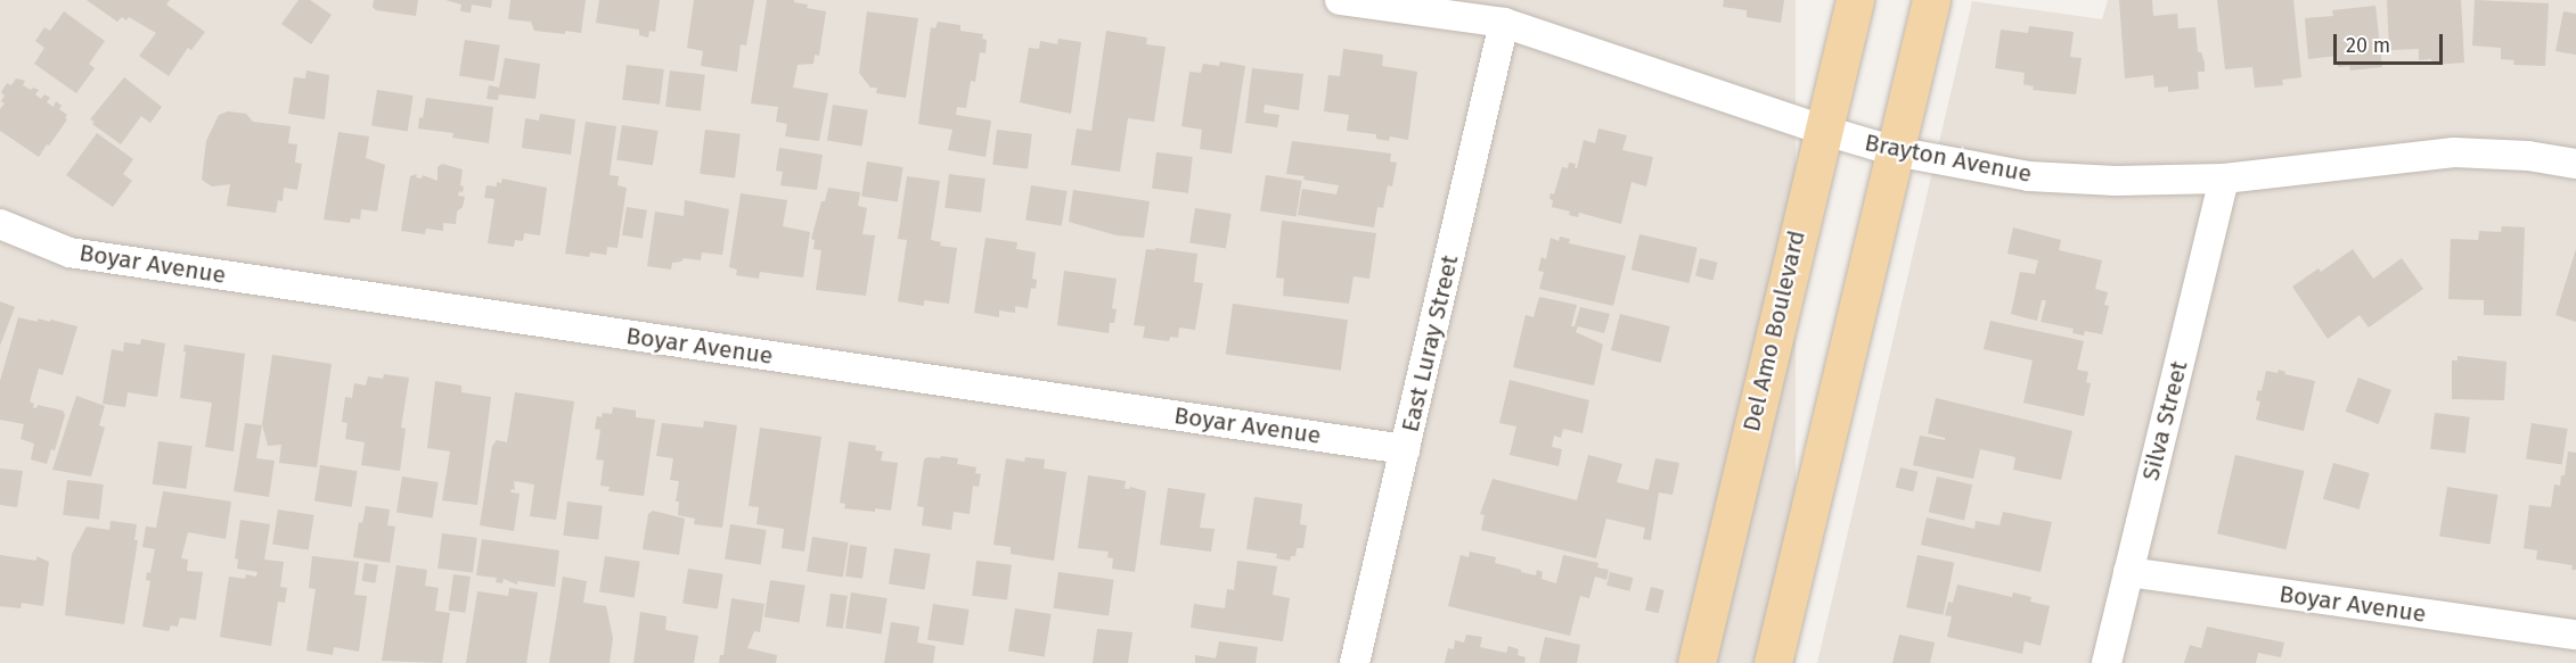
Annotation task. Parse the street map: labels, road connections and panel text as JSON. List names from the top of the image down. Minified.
{"streets":{"main road":["Del Amo Boulevard"],"street":["Brayton Avenue","Boyar Avenue","East Luray Street","Silva Street"]},"crossings":[["Brayton Avenue","Del Amo Boulevard"],["Brayton Avenue","East Luray Street"],["Brayton Avenue","Silva Street"],["Boyar Avenue","East Luray Street"],["Boyar Avenue","Silva Street"]],"scale_bar":"20 m"}
